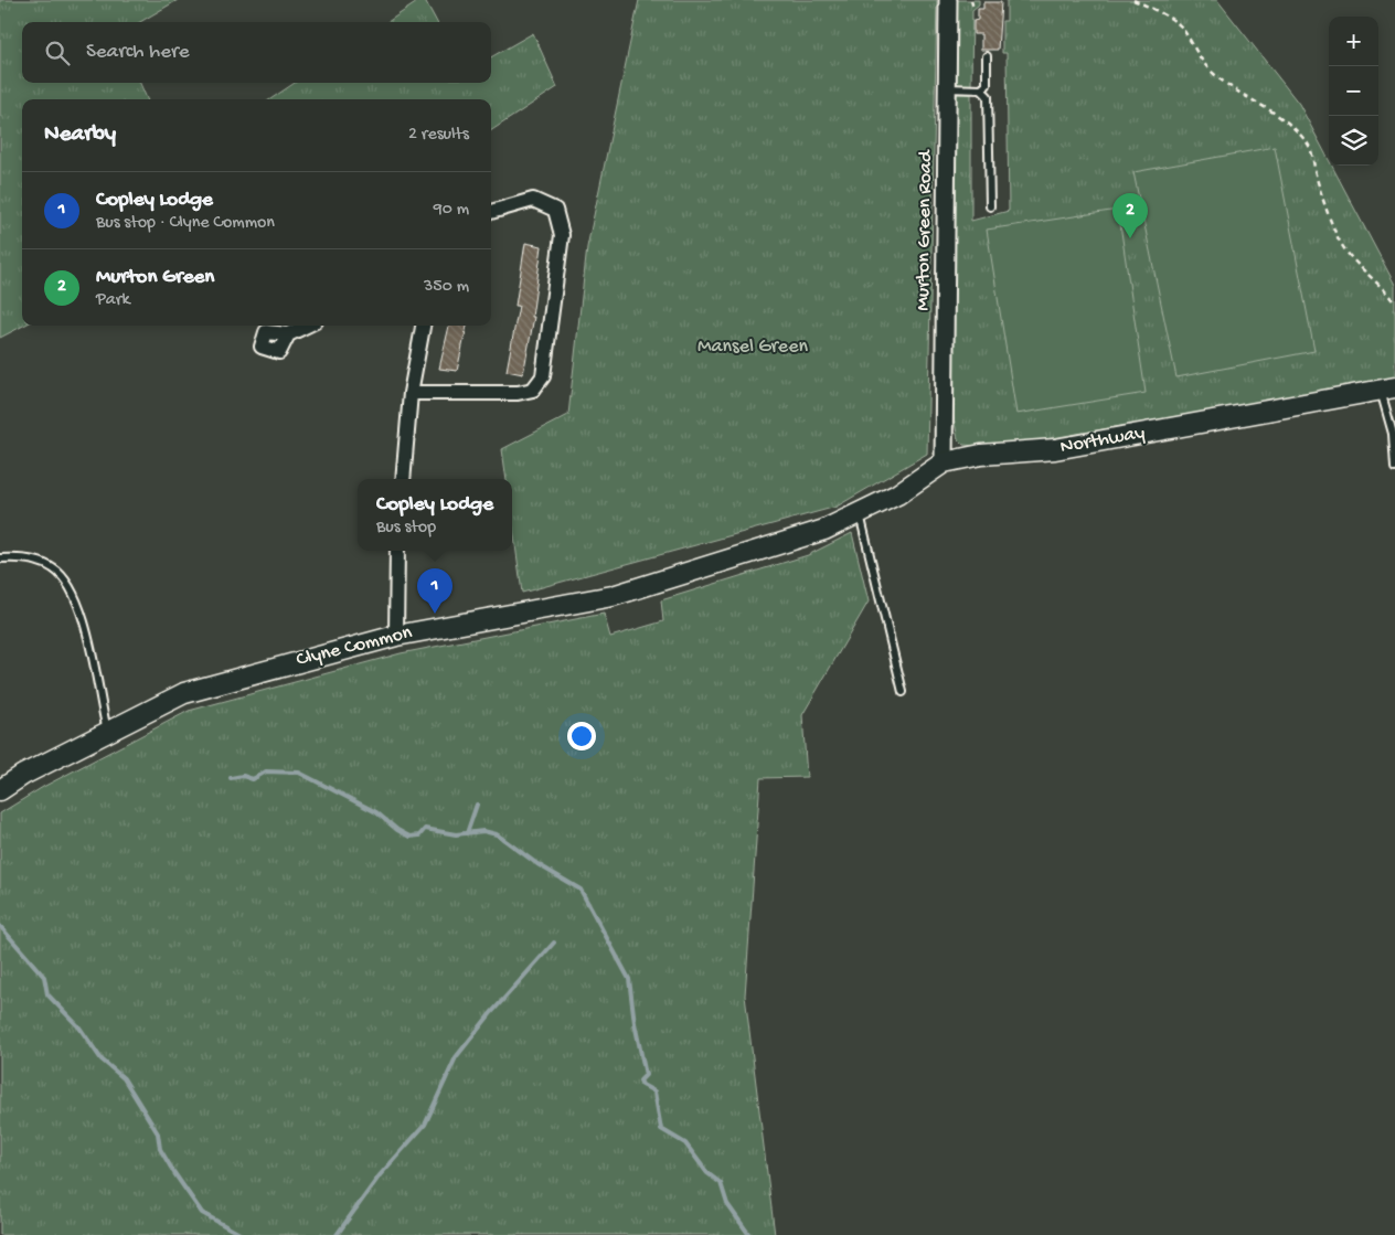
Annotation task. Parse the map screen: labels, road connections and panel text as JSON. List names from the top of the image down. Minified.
{"streets":{"main road":["Northway","Clyne Common"],"street":["Murton Green Road"]},"crossings":[["Murton Green Road","Northway"],["Northway","Clyne Common"]],"parks":["Mansel Green"],"page":{"map_buttons":["+","−"],"search":"Search here","heading":["Nearby","2 results"],"list":[{"mark":"1","name":"Copley Lodge","note":"Bus stop · Clyne Common","value":"90 m"},{"mark":"2","name":"Murton Green","note":"Park","value":"350 m"}],"pins":["2","1"],"popup":["Copley Lodge","Bus stop"]}}
